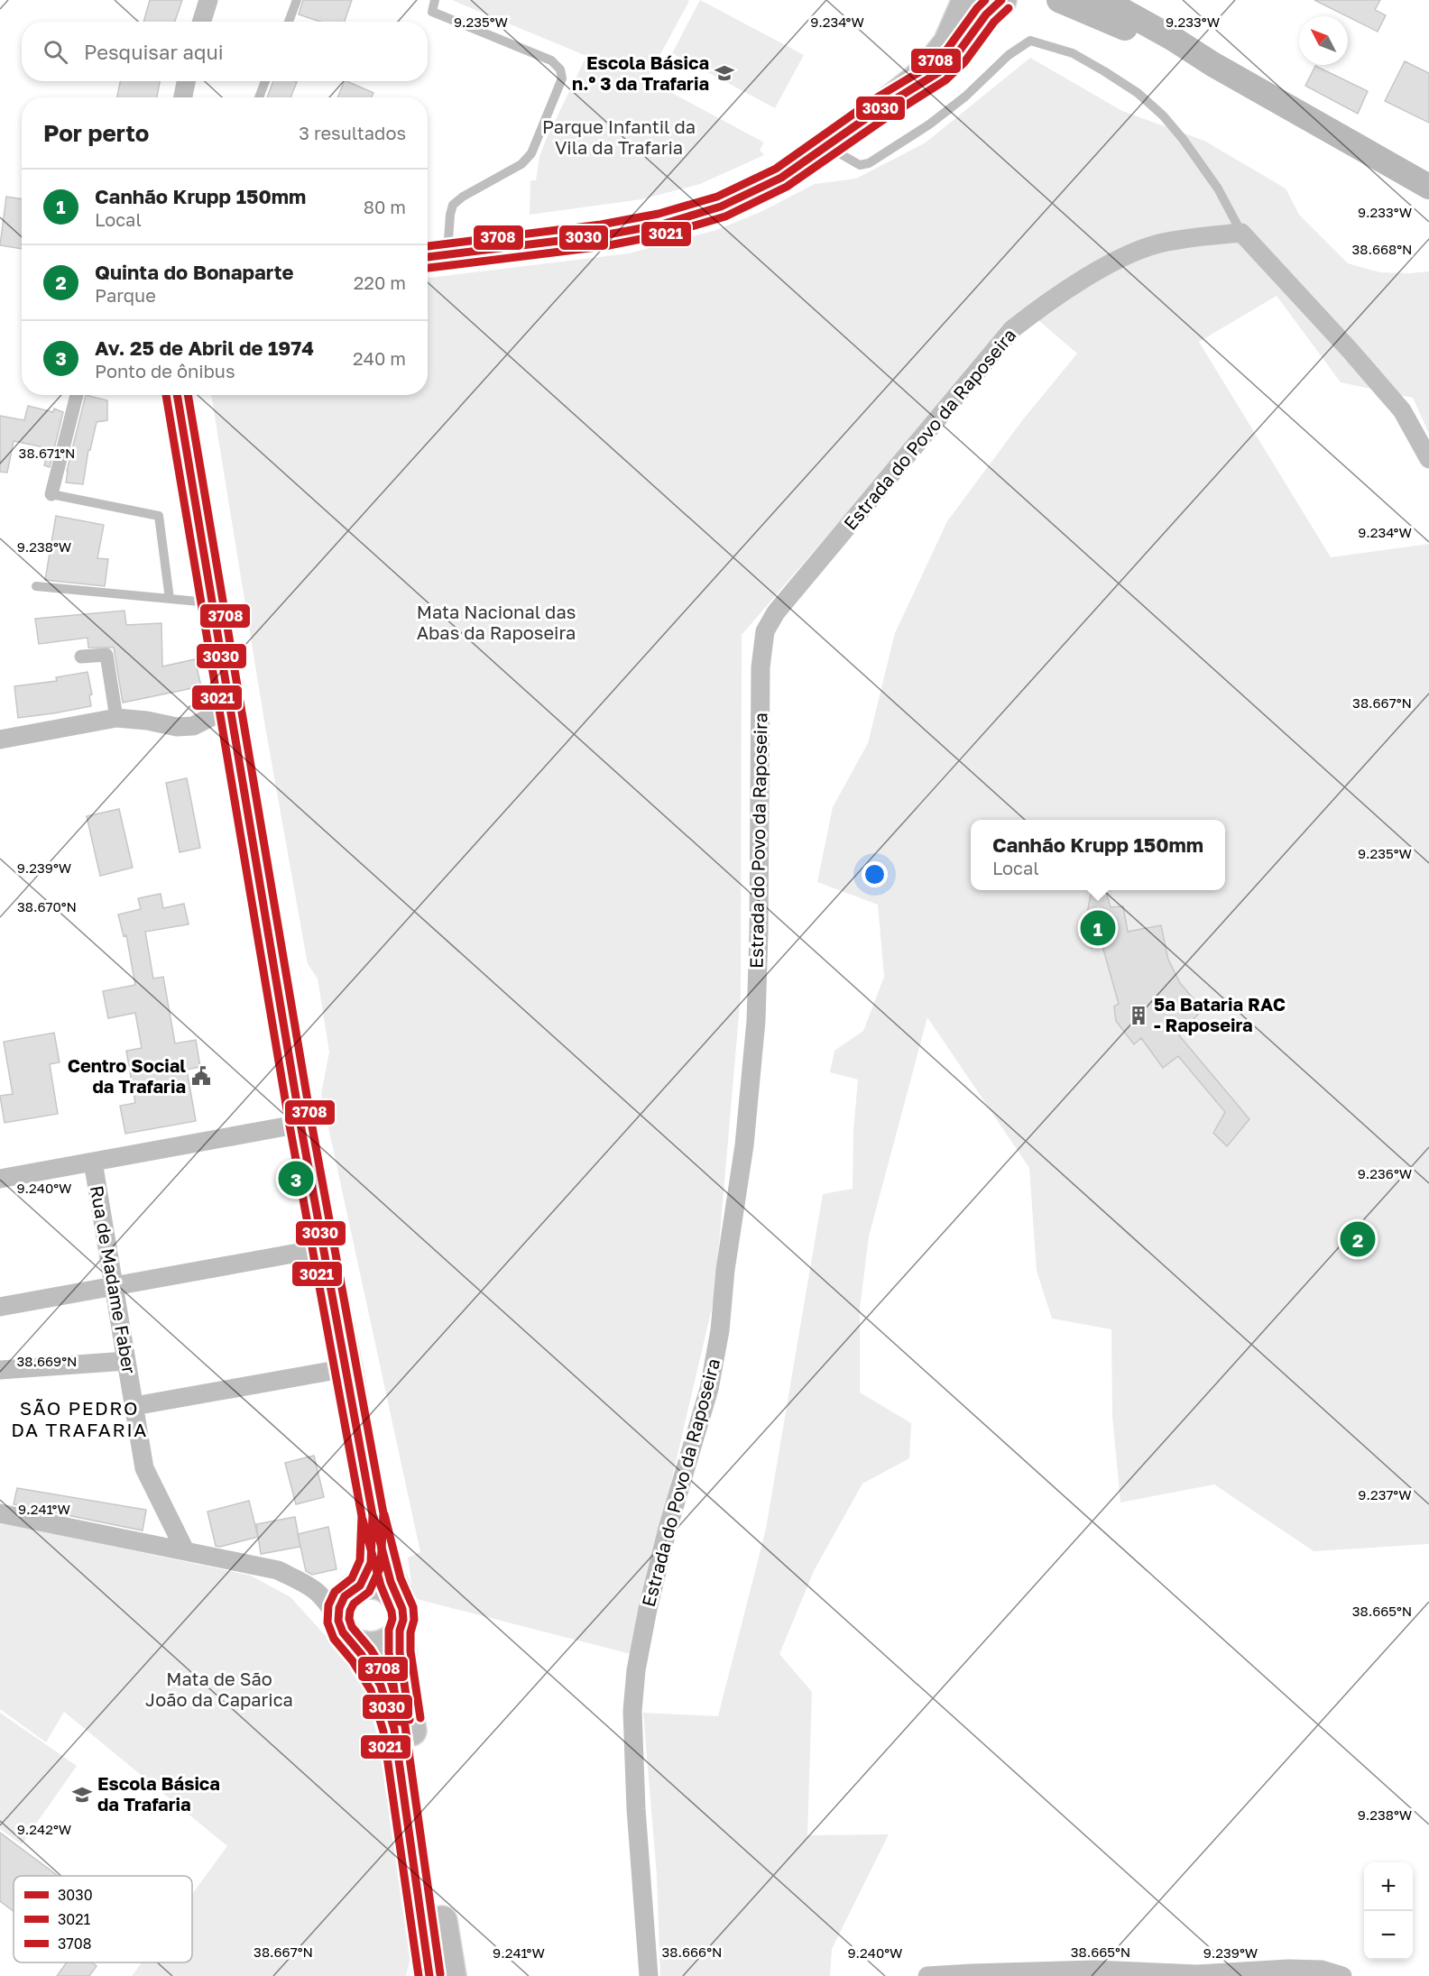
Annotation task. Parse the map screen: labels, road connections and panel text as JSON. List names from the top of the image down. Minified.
{"streets":{"street":["Estrada do Povo da Raposeira","Rua de Madame Faber"]},"districts":["SÃO PEDRO DA TRAFARIA"],"parks":["Parque Infantil da Vila da Trafaria","Mata Nacional das Abas da Raposeira","Mata de São João da Caparica"],"places":{"school or university":["Escola Básica n.º 3 da Trafaria","Escola Básica da Trafaria"],"building":["5ª Bataria RAC - Raposeira"],"public building":["Centro Social da Trafaria"]},"lines":["transit line 3030","transit line 3708","transit line 3021"],"legend":["3030","3021","3708"],"north":"top left","page":{"search":"Pesquisar aqui","heading":["Por perto","3 resultados"],"list":[{"mark":"1","name":"Canhão Krupp 150mm","note":"Local","value":"80 m"},{"mark":"2","name":"Quinta do Bonaparte","note":"Parque","value":"220 m"},{"mark":"3","name":"Av. 25 de Abril de 1974","note":"Ponto de ônibus","value":"240 m"}],"popup":["Canhão Krupp 150mm","Local"],"pins":["1","3","2"],"map_buttons":["+","−"]},"coordinates":["9.235°W","9.234°W","9.233°W","38.668°N","38.671°N","9.238°W","38.667°N","9.239°W","38.670°N","9.236°W","9.240°W","38.669°N","9.237°W","9.241°W","38.665°N","9.242°W","38.666°N"]}
